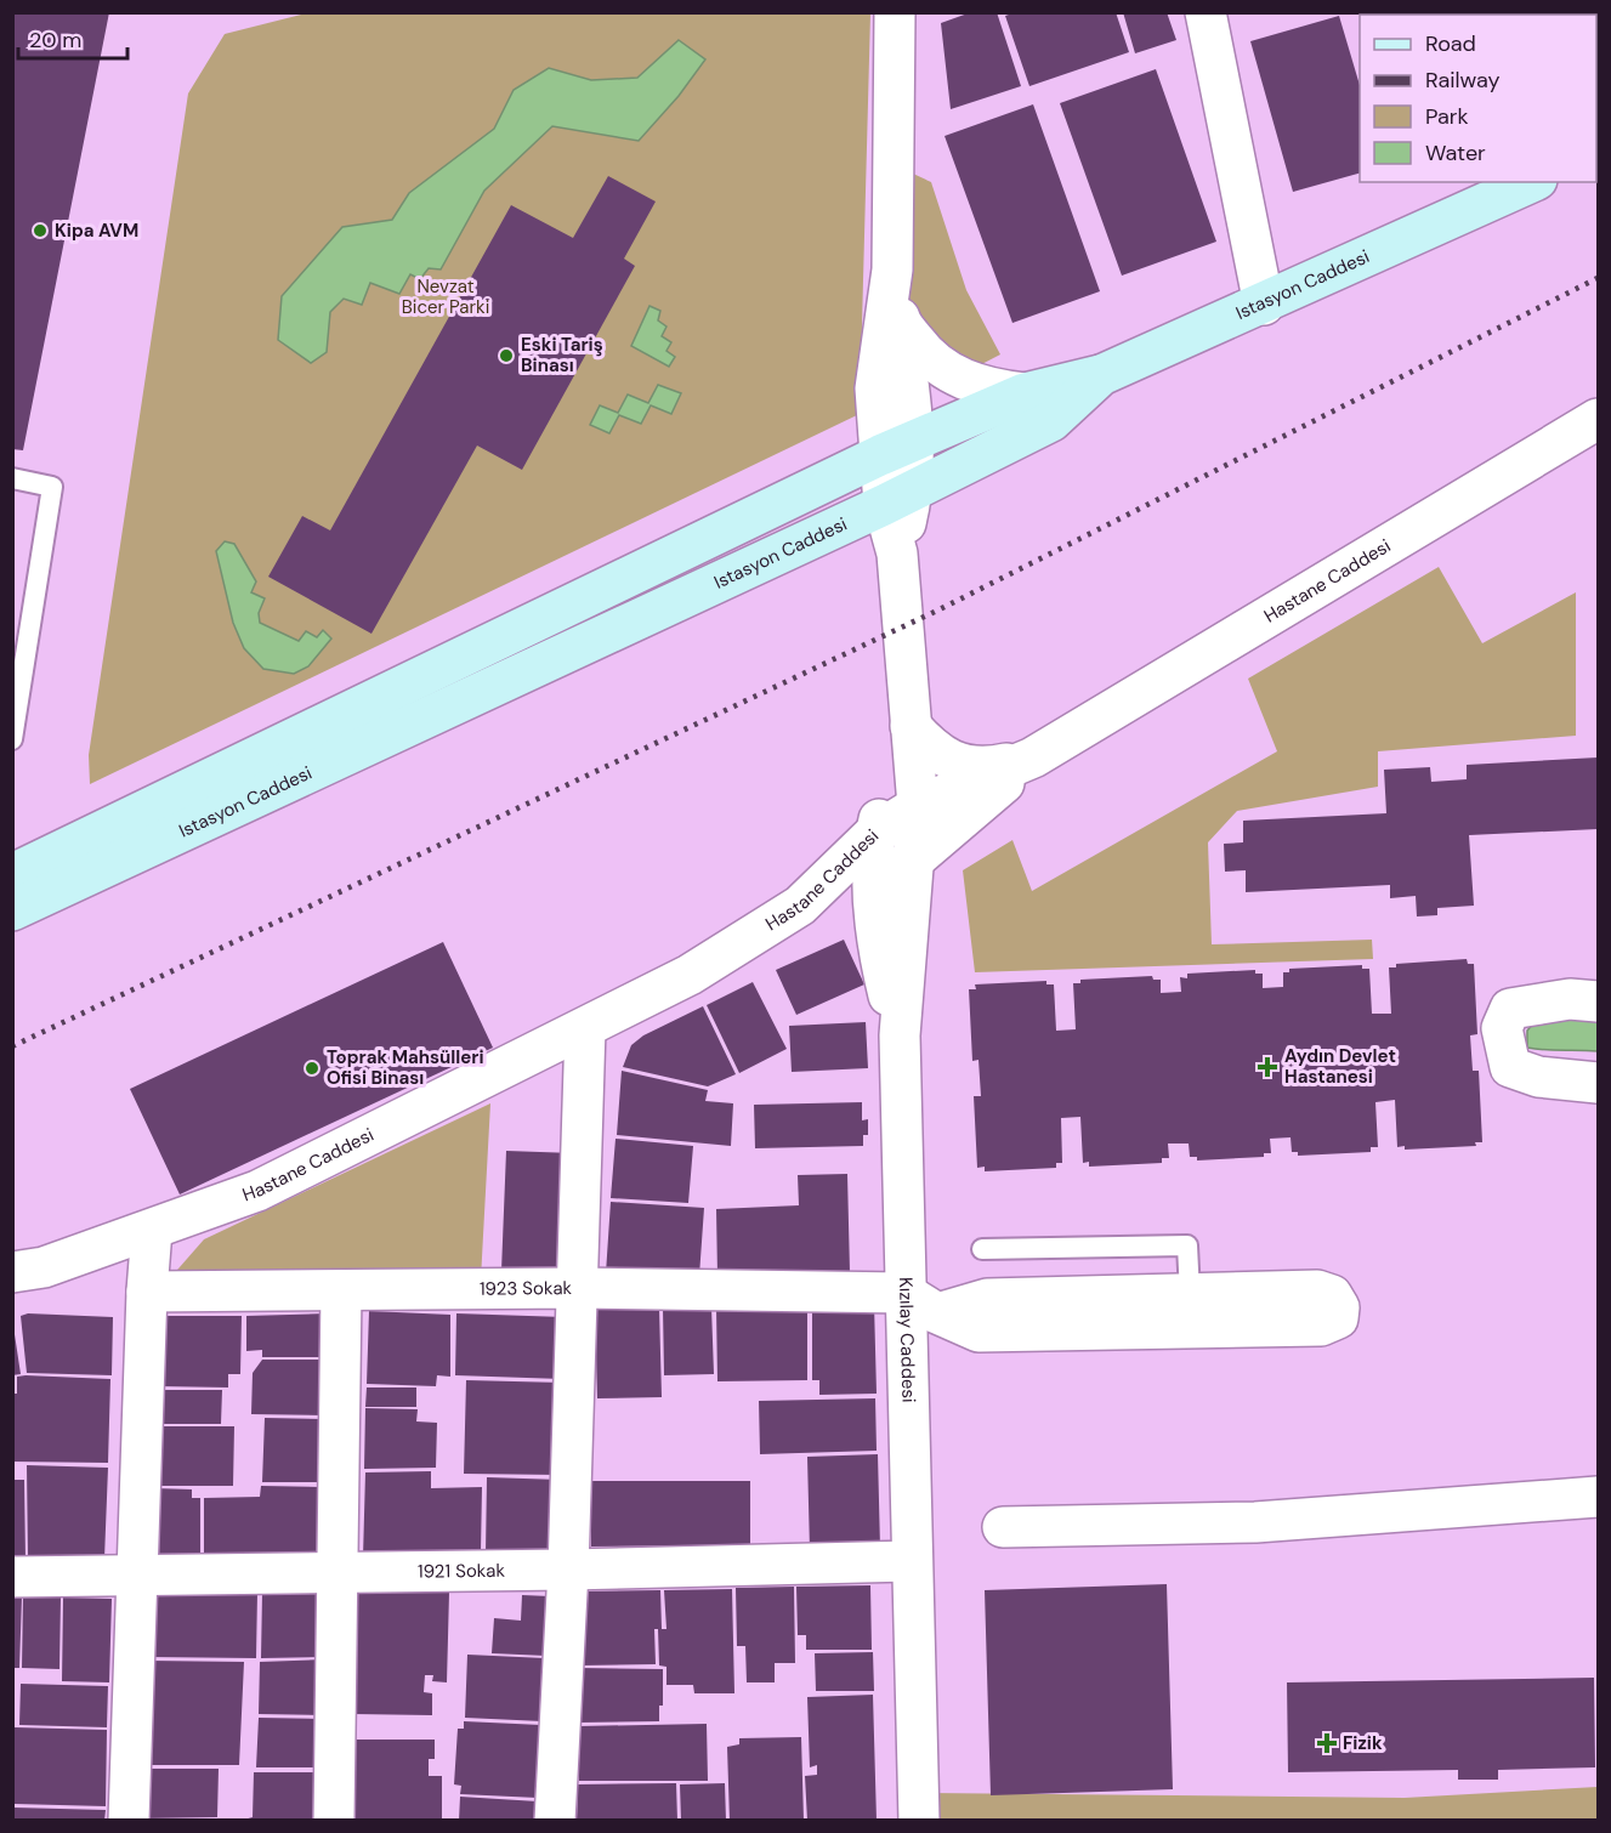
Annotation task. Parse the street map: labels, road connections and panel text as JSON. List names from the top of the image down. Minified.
{"streets":{"main road":["Istasyon Caddesi"],"street":["Hastane Caddesi","1923 Sokak","Kızılay Caddesi","1921 Sokak"]},"crossings":[["Istasyon Caddesi","Kızılay Caddesi"],["Hastane Caddesi","Kızılay Caddesi"],["1923 Sokak","Kızılay Caddesi"],["Kızılay Caddesi","1921 Sokak"]],"parks":["Nevzat Bicer Parki"],"places":{"other":["Kipa AVM","Eski Tariş Binası","Toprak Mahsülleri Ofisi Binası"],"health":["Aydın Devlet Hastanesi","Fizik"]},"legend":["Road","Railway","Park","Water"],"scale_bar":"20 m"}
